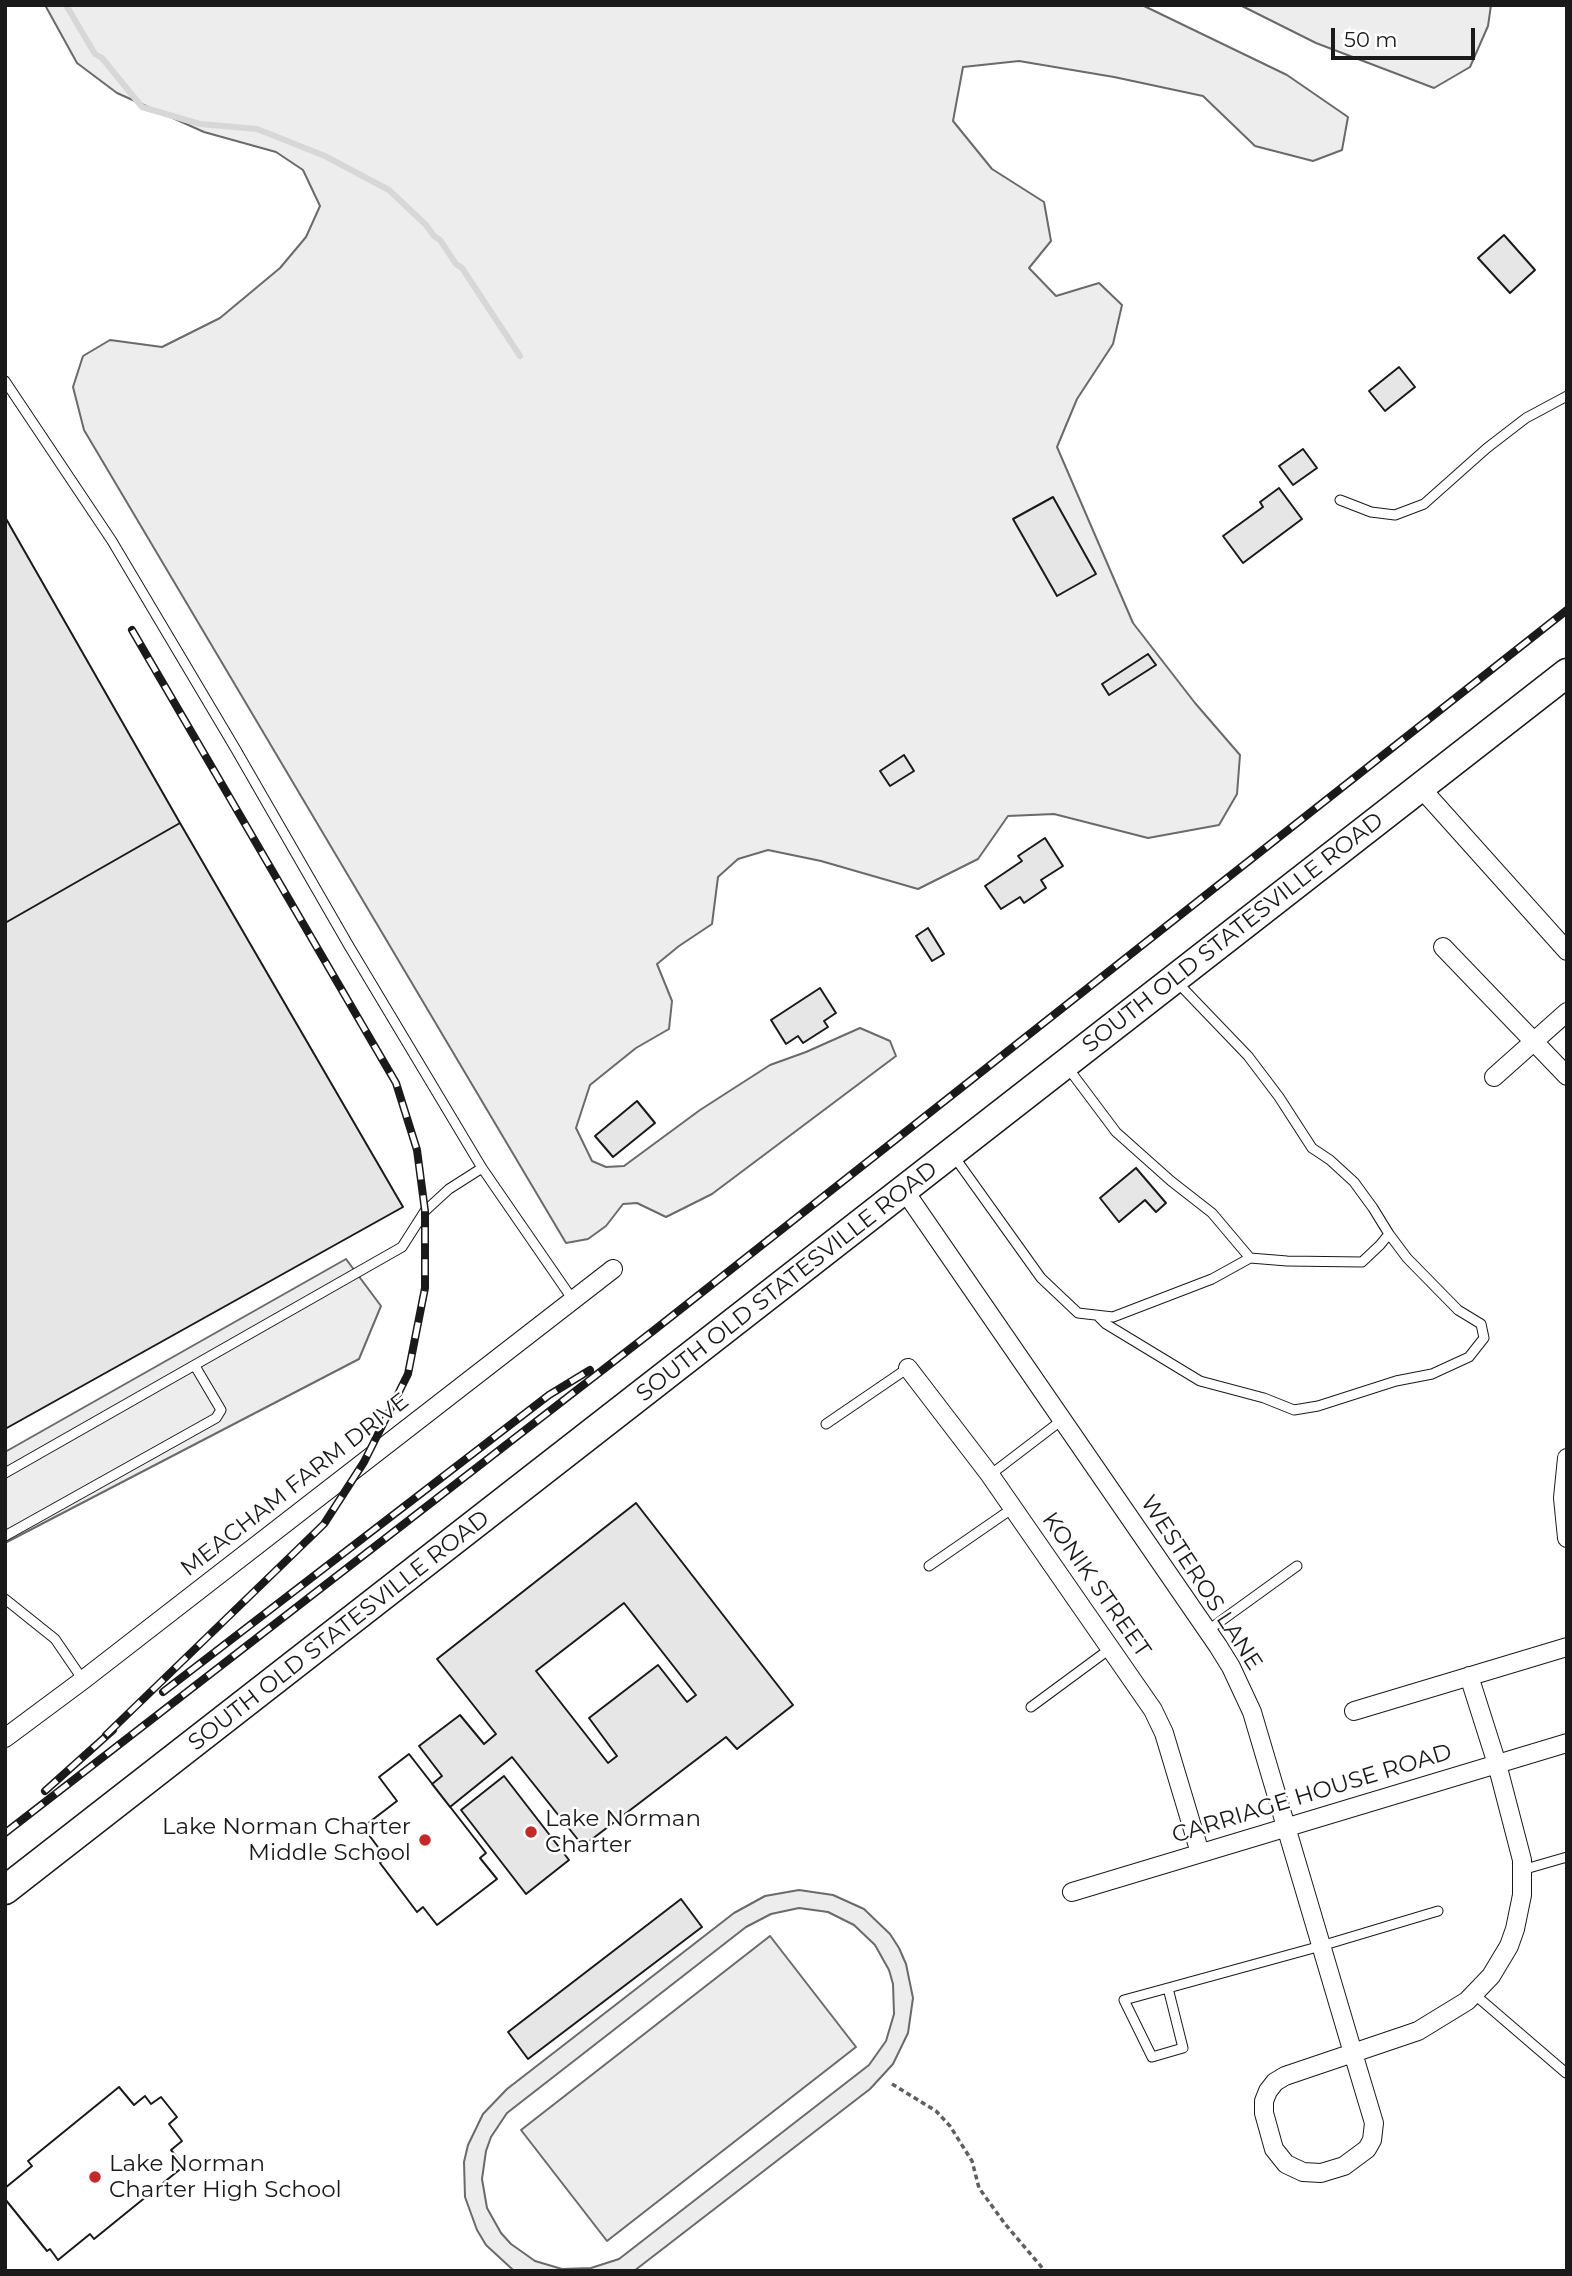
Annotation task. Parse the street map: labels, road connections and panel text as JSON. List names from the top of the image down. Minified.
{"streets":{"main road":["SOUTH OLD STATESVILLE ROAD"],"street":["MEACHAM FARM DRIVE","WESTEROS LANE","KONIK STREET","CARRIAGE HOUSE ROAD"]},"crossings":[["SOUTH OLD STATESVILLE ROAD","WESTEROS LANE"],["WESTEROS LANE","CARRIAGE HOUSE ROAD"],["KONIK STREET","CARRIAGE HOUSE ROAD"]],"places":["Lake Norman Charter","Lake Norman Charter Middle School","Lake Norman Charter High School"],"scale_bar":"50 m"}
